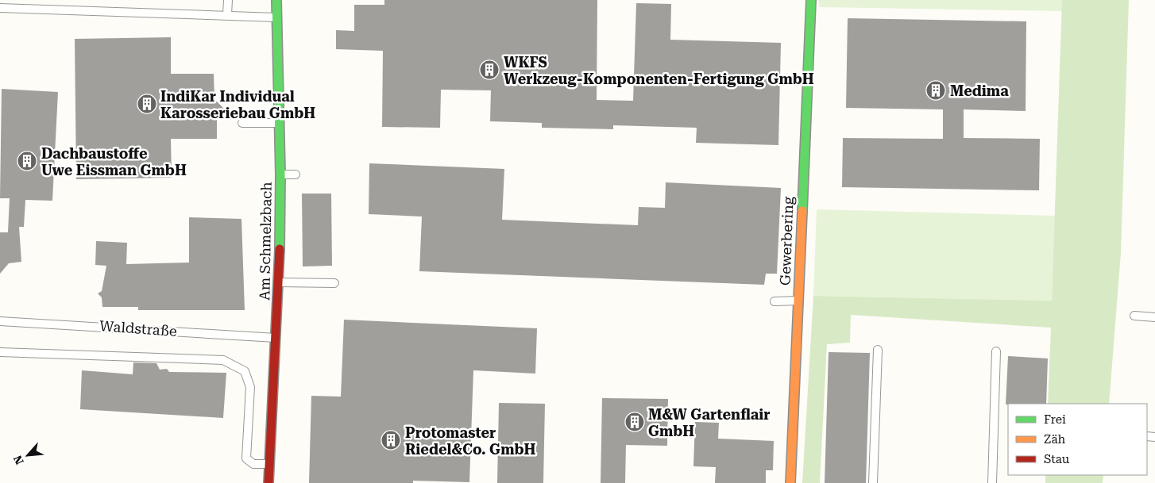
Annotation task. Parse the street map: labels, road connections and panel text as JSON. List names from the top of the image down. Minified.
{"streets":{"street":["Am Schmelzbach","Gewerbering"],"lane":["Waldstraße"]},"crossings":[["Am Schmelzbach","Waldstraße"]],"places":{"building":["WKFS Werkzeug-Komponenten-Fertigung GmbH","Medima","IndiKar Individual Karosseriebau GmbH","Dachbaustoffe Uwe Eissman GmbH","M&W Gartenflair GmbH","Protomaster Riedel&Co. GmbH"]},"legend":["Frei","Zäh","Stau"],"north":"bottom left"}
